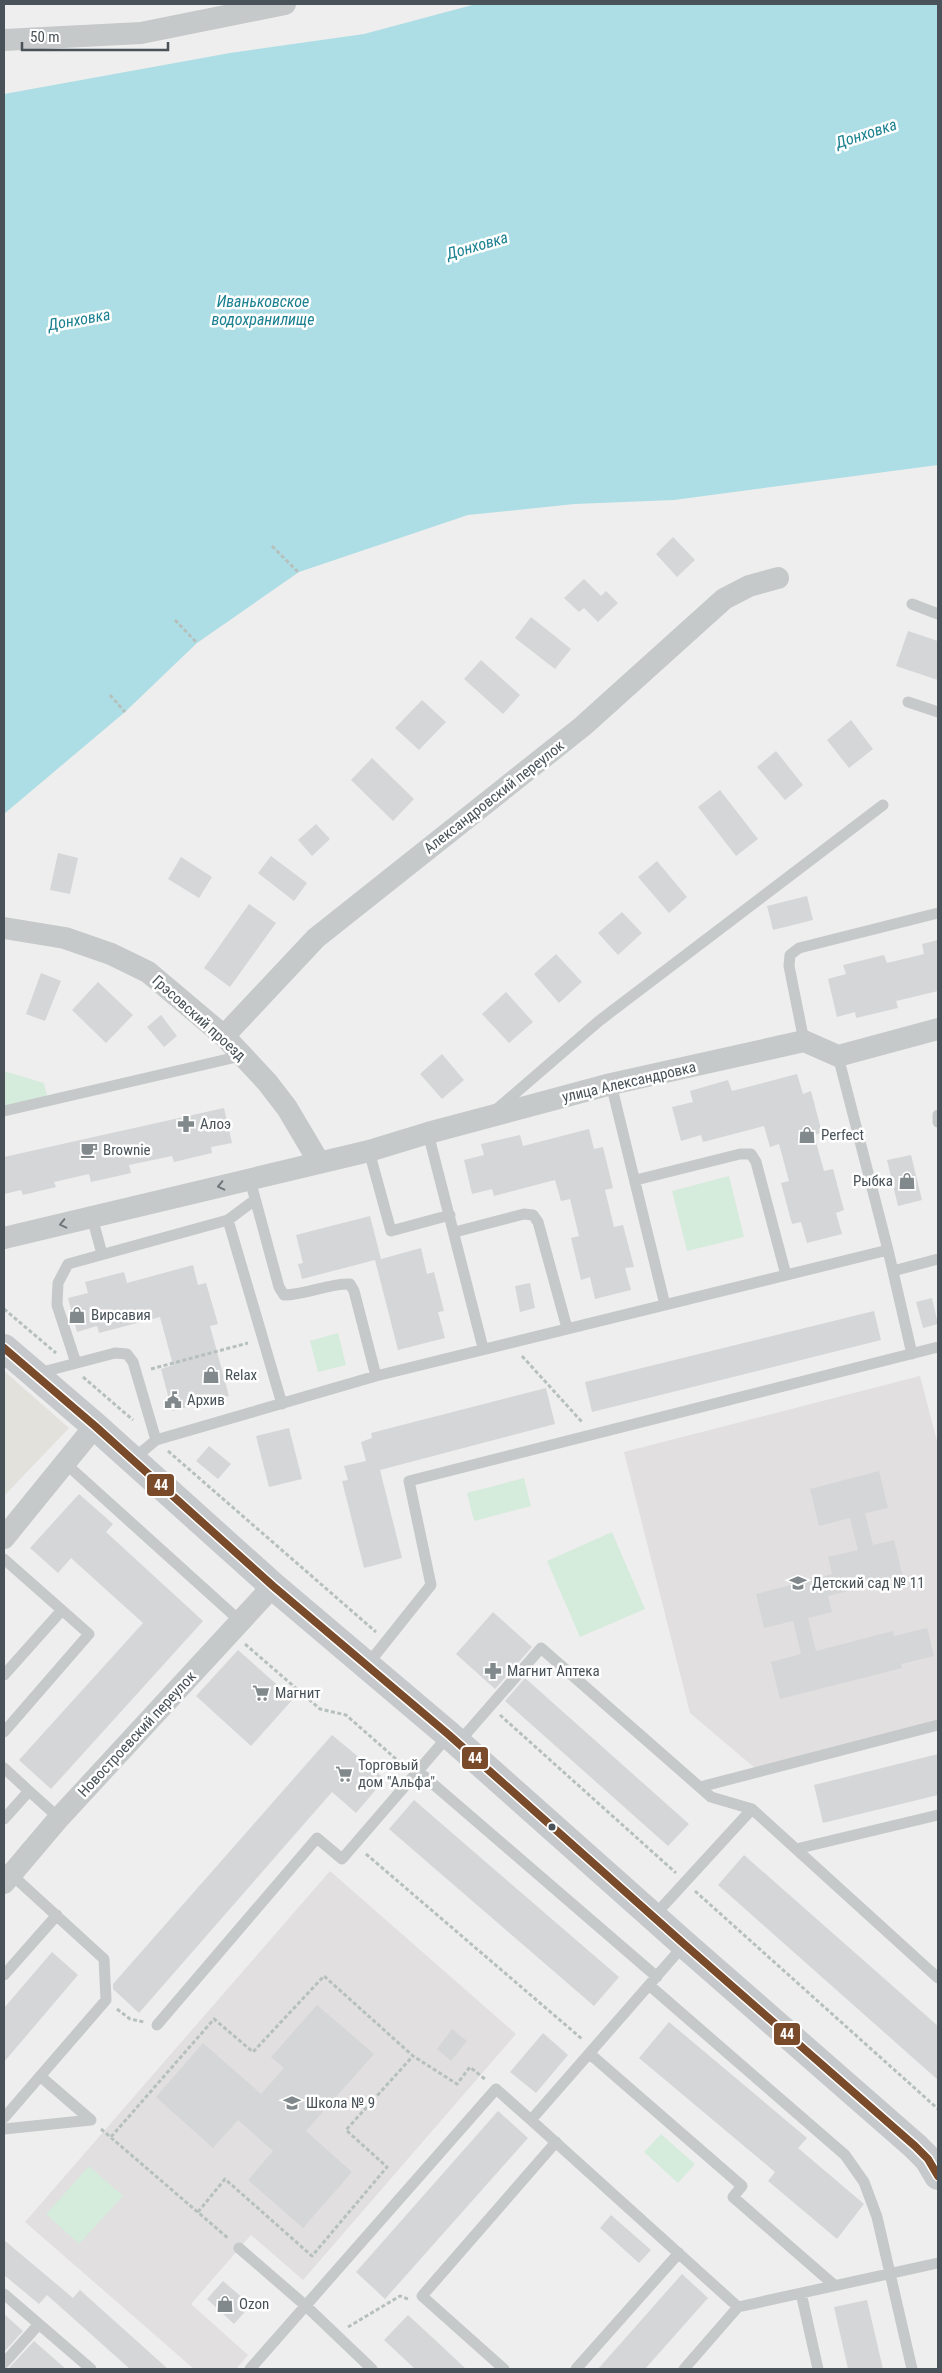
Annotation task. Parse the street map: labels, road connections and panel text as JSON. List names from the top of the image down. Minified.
{"streets":{"street":["Александровский переулок","Грэсовский проезд","улица Александровка","Новостроевский переулок"]},"crossings":[["Александровский переулок","Грэсовский проезд"],["Грэсовский проезд","улица Александровка"]],"water":["Донховка","Иваньковское водохранилище"],"places":{"pharmacy":["Алоэ","Магнит Аптека"],"shop":["Perfect","Рыбка","Вирсавия","Relax","Ozon"],"cafe":["Brownie"],"public building":["Архив"],"school or university":["Детский сад № 11","Школа № 9"],"supermarket":["Магнит","Торговый дом \"Альфа\""]},"lines":["transit line 44"],"scale_bar":"50 m"}
